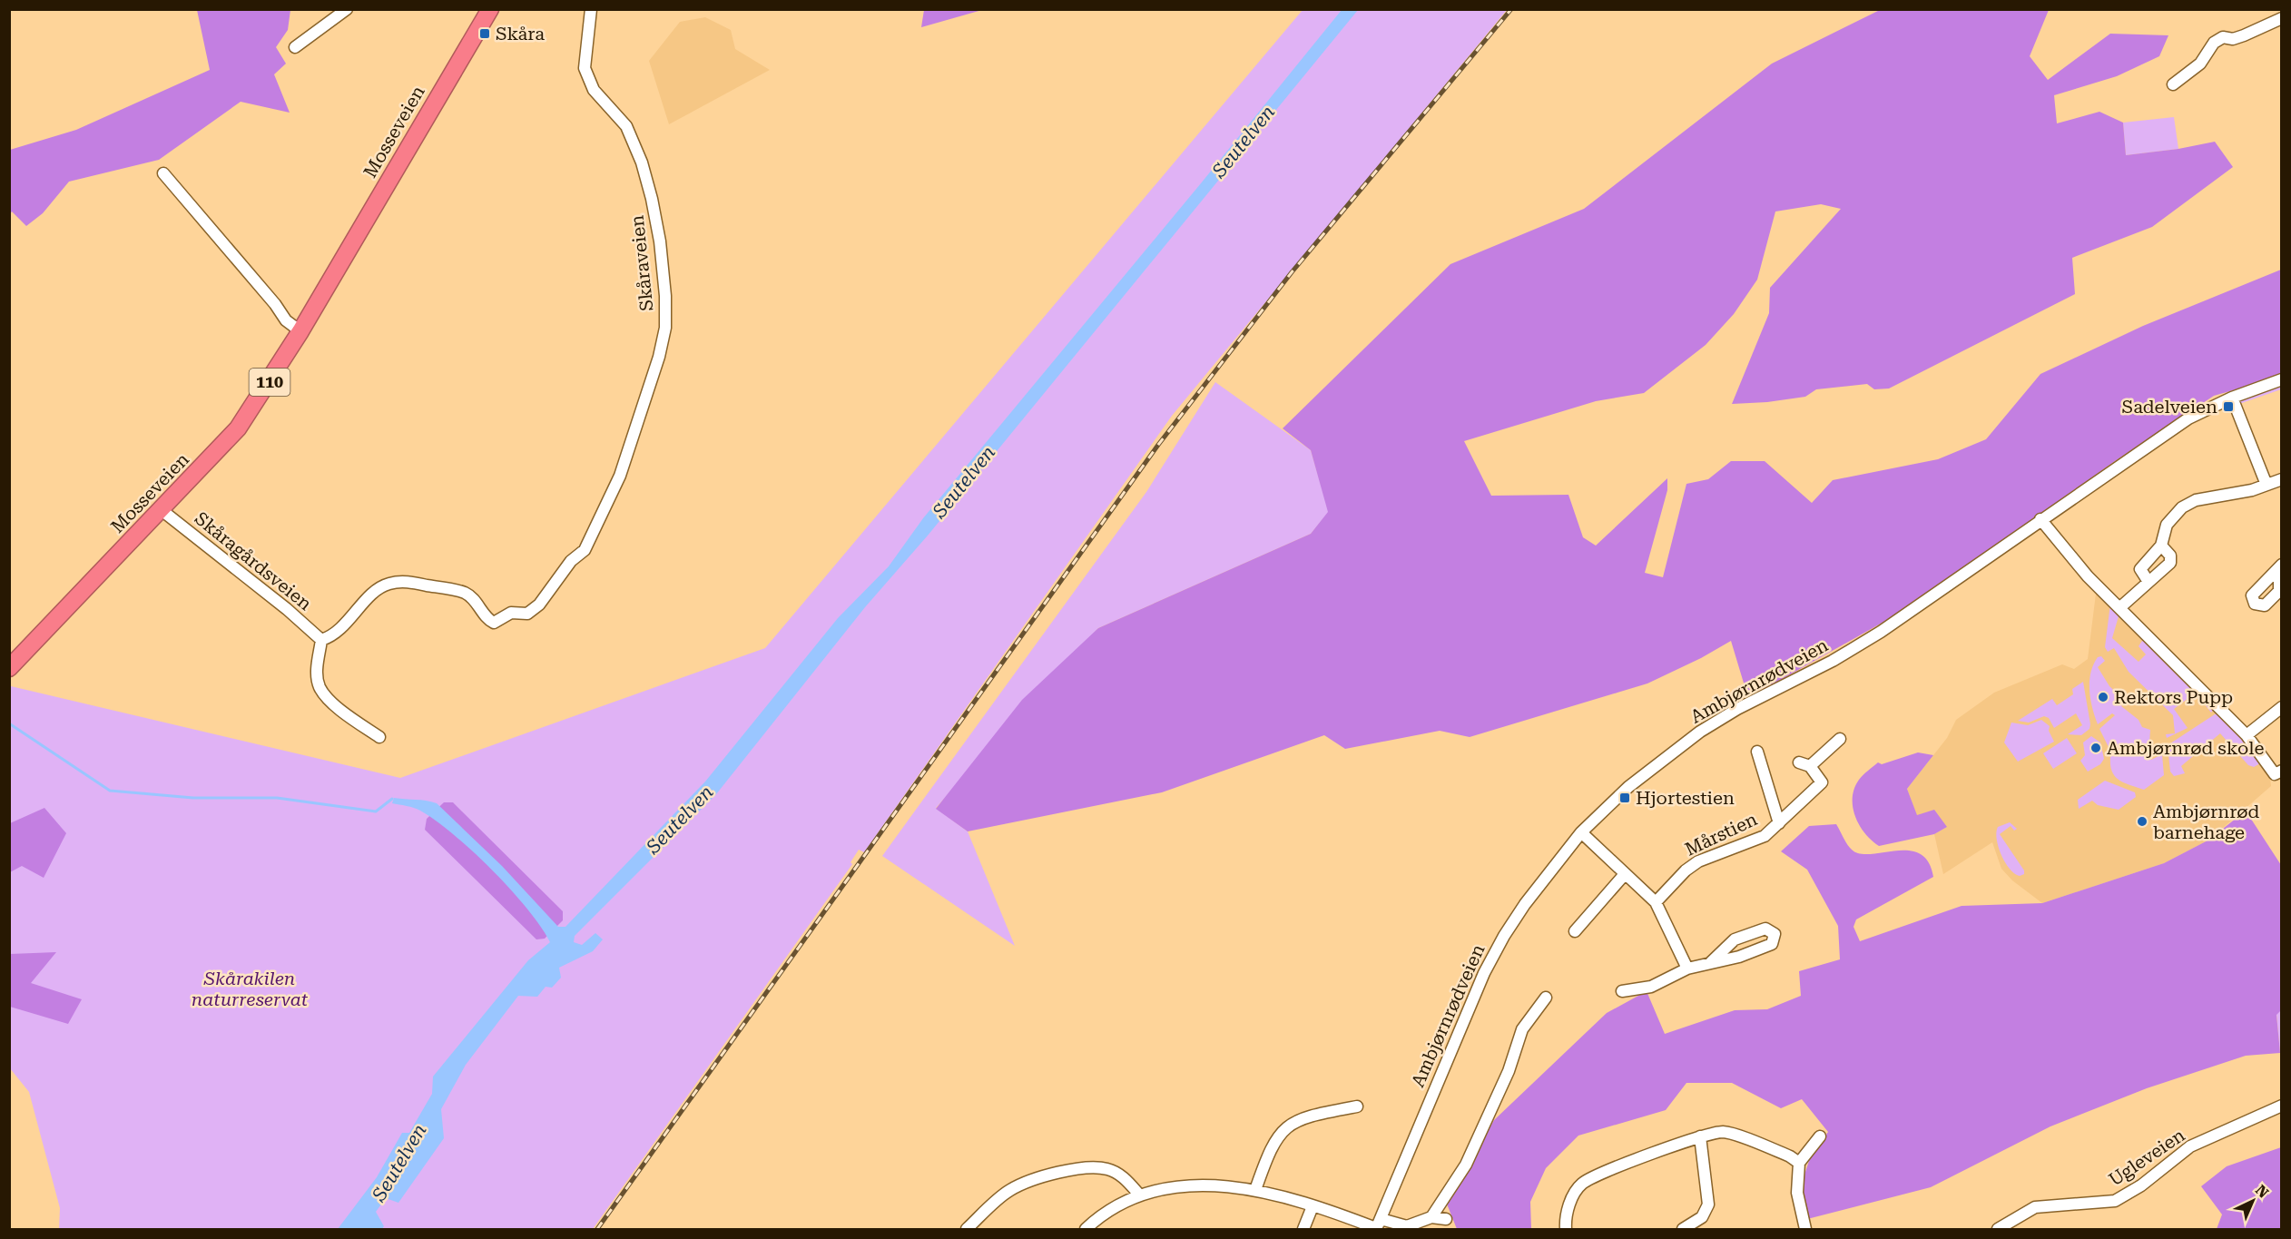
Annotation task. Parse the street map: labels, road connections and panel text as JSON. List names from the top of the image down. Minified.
{"streets":{"highway":["Mosseveien","110"],"street":["Skåraveien","Skåragårdsveien","Ambjørnrødveien","Mårstien","Ugleveien"]},"crossings":[["Mosseveien","Skåragårdsveien"],["Skåraveien","Skåragårdsveien"]],"water":["Seutelven"],"parks":["Skårakilen naturreservat"],"places":{"transit":["Skåra","Sadelveien","Hjortestien"],"other":["Rektors Pupp","Ambjørnrød skole","Ambjørnrød barnehage"]},"north":"top right"}
